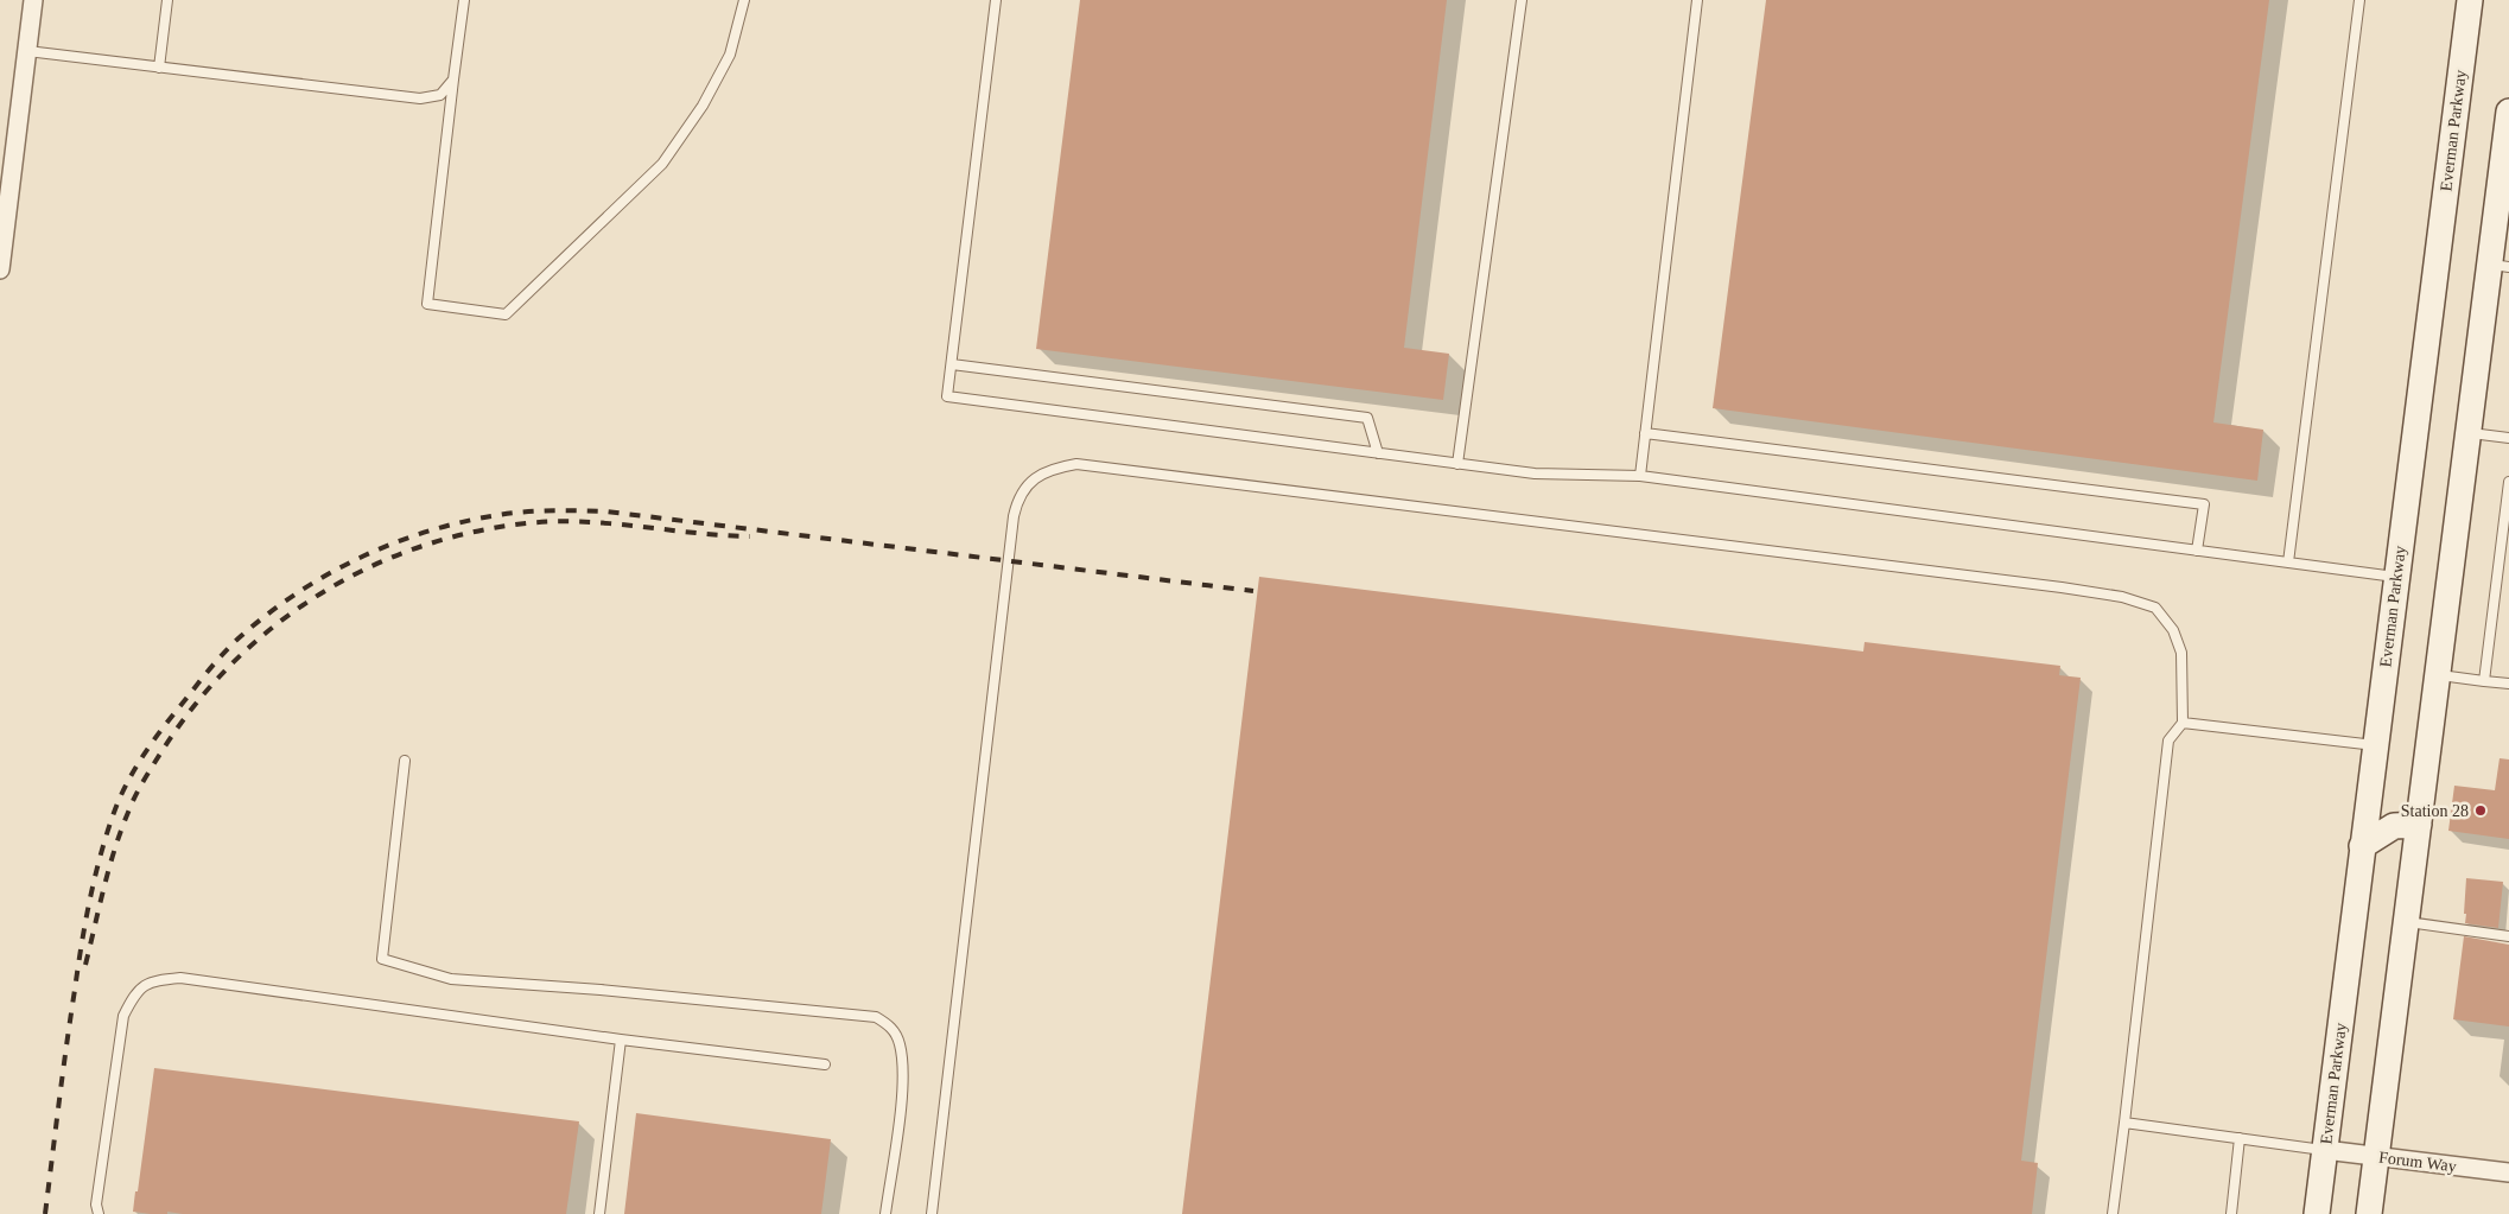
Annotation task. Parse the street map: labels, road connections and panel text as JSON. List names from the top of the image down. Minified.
{"streets":{"main road":["Everman Parkway"],"street":["Forum Way"]},"crossings":[["Everman Parkway","Forum Way"]],"places":["Station 28"]}
